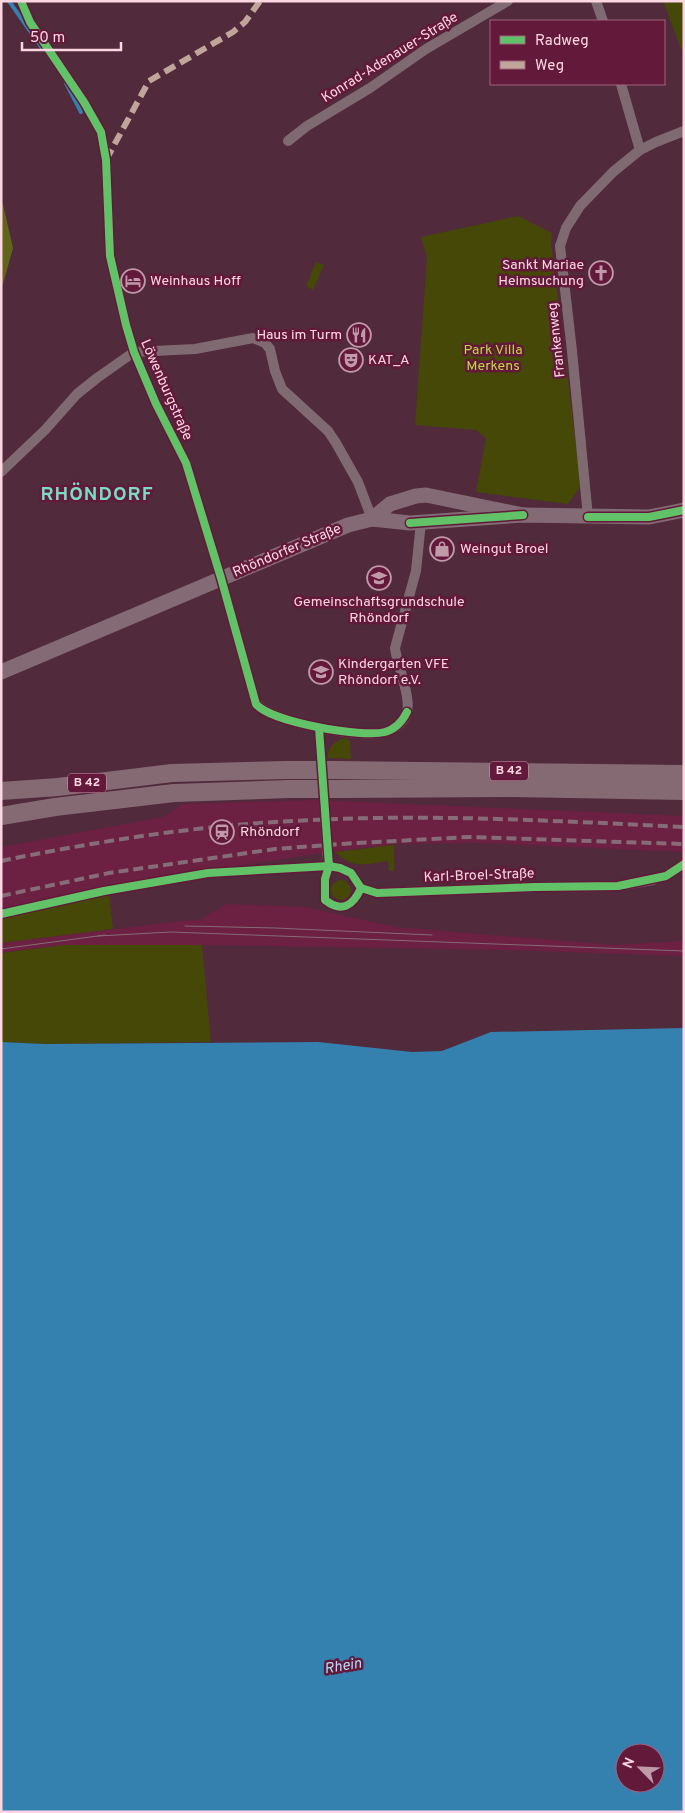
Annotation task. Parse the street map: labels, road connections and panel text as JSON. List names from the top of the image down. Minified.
{"streets":{"highway":["B 42"],"main road":["Rhöndorfer Straße"],"street":["Konrad-Adenauer-Straße","Frankenweg","Löwenburgstraße","Karl-Broel-Straße"]},"crossings":[["Frankenweg","Rhöndorfer Straße"],["Löwenburgstraße","Rhöndorfer Straße"]],"districts":["RHÖNDORF"],"water":["Rhein"],"parks":["Park Villa Merkens"],"places":{"church":["Sankt Mariae Heimsuchung"],"hotel":["Weinhaus Hoff"],"restaurant":["Haus im Turm"],"theatre":["KAT_A"],"shop":["Weingut Broel"],"school or university":["Gemeinschaftsgrundschule Rhöndorf","Kindergarten VFE Rhöndorf e.V."],"station":["Rhöndorf"]},"legend":["Radweg","Weg"],"scale_bar":"50 m","north":"top left"}
